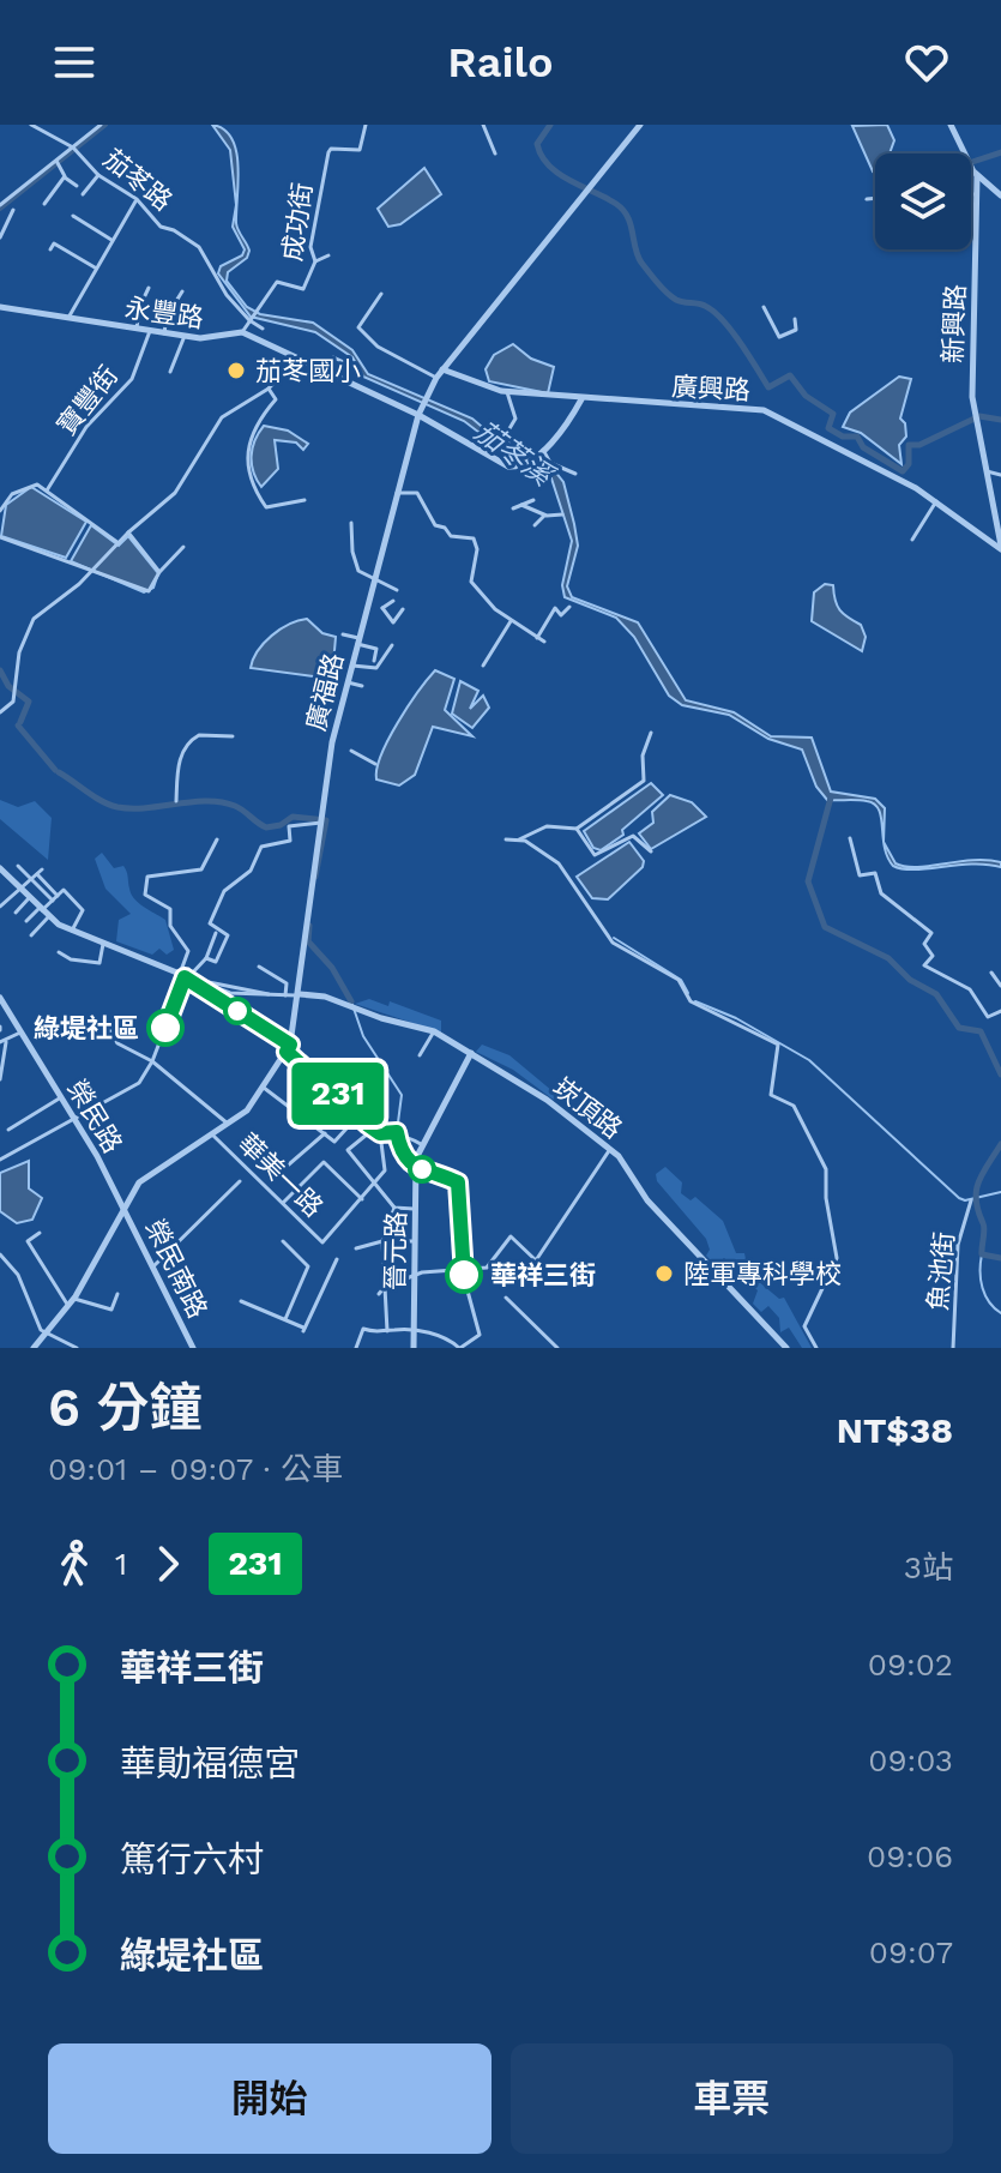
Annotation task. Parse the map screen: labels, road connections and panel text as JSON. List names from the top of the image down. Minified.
{"streets":{"street":["茄苳路","成功街","永豐路","新興路","廣興路","寶豐街","廣福路","崁頂路","榮民路","華美一路","晉元路","榮民南路","魚池街"]},"crossings":[["茄苳路","成功街"],["永豐路","寶豐街"],["新興路","廣興路"],["廣興路","廣福路"],["廣福路","崁頂路"],["崁頂路","晉元路"],["榮民路","榮民南路"]],"water":["茄苳溪"],"places":["茄苳國小","綠堤社區","陸軍專科學校","華祥三街"],"lines":["bus line 231"],"page":{"header":"Railo","on_map":"231","heading":["6 分鐘","09:01 – 09:07 · 公車","NT$38"],"legs":["1","231","3站"],"list":[{"name":"華祥三街","value":"09:02"},{"name":"華勛福德宮","value":"09:03"},{"name":"篤行六村","value":"09:06"},{"name":"綠堤社區","value":"09:07"}],"buttons":["開始","車票"]}}
